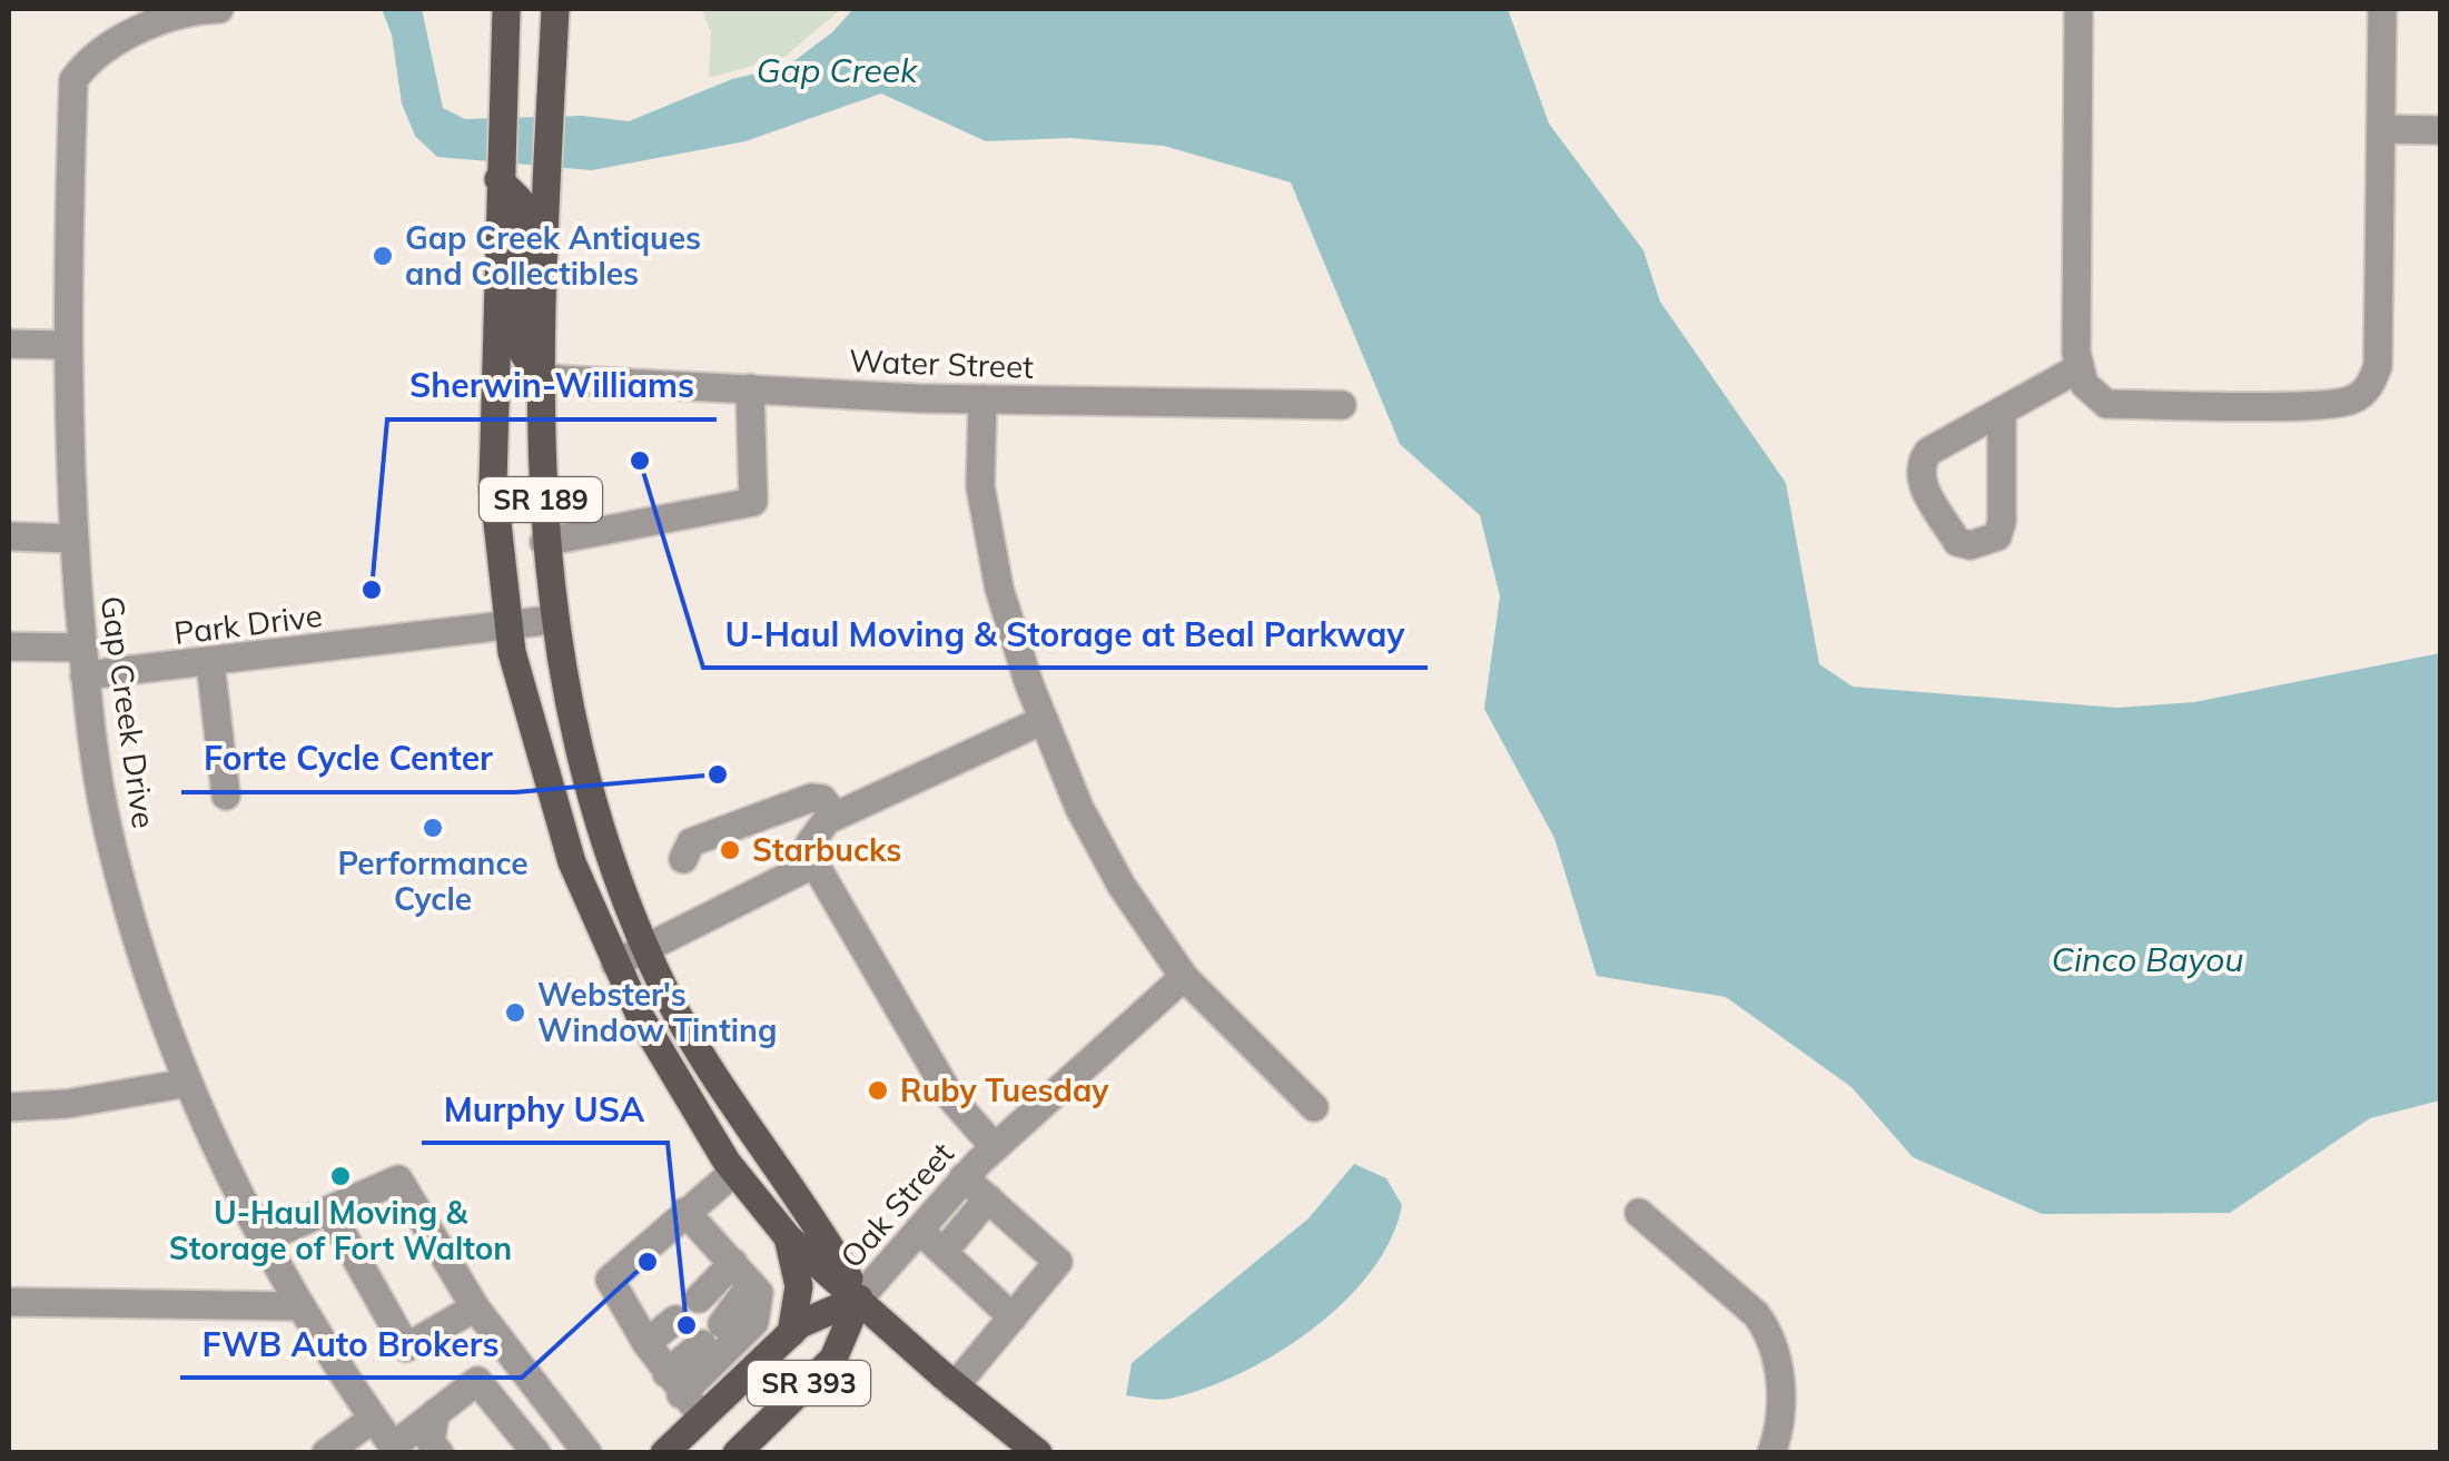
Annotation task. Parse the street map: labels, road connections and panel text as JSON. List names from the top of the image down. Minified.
{"streets":{"main road":["SR 189","SR 393"],"street":["Water Street","Park Drive","Gap Creek Drive","Oak Street"]},"crossings":[["Water Street","SR 189"],["SR 189","Park Drive"],["SR 189","Oak Street"],["SR 189","SR 393"],["Park Drive","Gap Creek Drive"],["Oak Street","SR 393"]],"water":["Gap Creek","Cinco Bayou"],"places":["Gap Creek Antiques and Collectibles","U-Haul Moving & Storage at Beal Parkway","Sherwin-Williams","Forte Cycle Center","Performance Cycle","Starbucks","Webster's Window Tinting","Ruby Tuesday","U-Haul Moving & Storage of Fort Walton","FWB Auto Brokers","Murphy USA"]}
